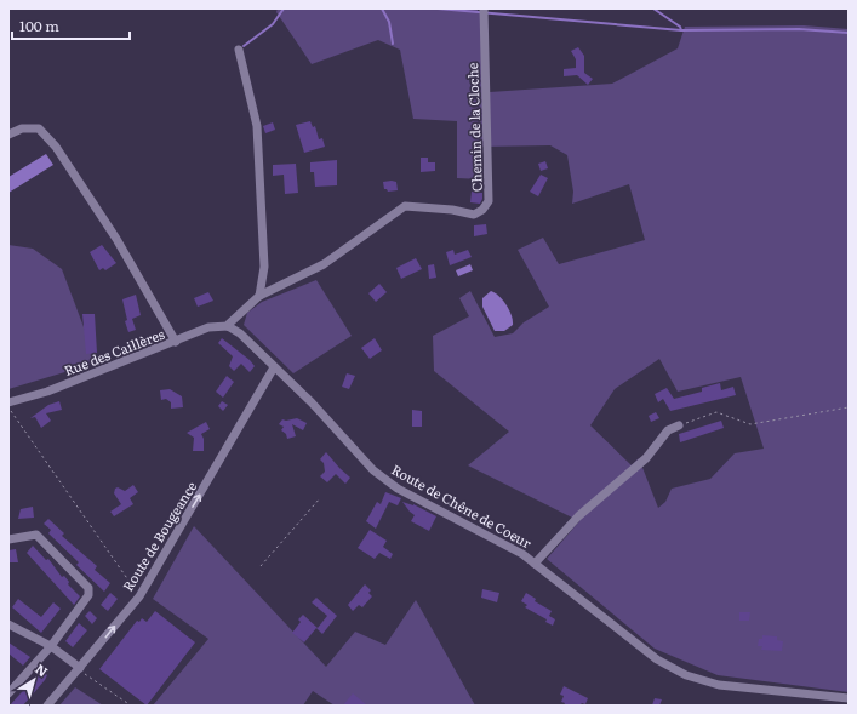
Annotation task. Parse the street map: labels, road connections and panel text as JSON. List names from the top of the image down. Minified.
{"streets":{"street":["Chemin de la Cloche","Rue des Caillères","Route de Chêne de Coeur","Route de Bougeance"]},"crossings":[["Chemin de la Cloche","Rue des Caillères"],["Chemin de la Cloche","Route de Chêne de Coeur"],["Rue des Caillères","Route de Chêne de Coeur"],["Route de Chêne de Coeur","Route de Bougeance"]],"one_way":["Route de Bougeance"],"scale_bar":"100 m","north":"top right"}
